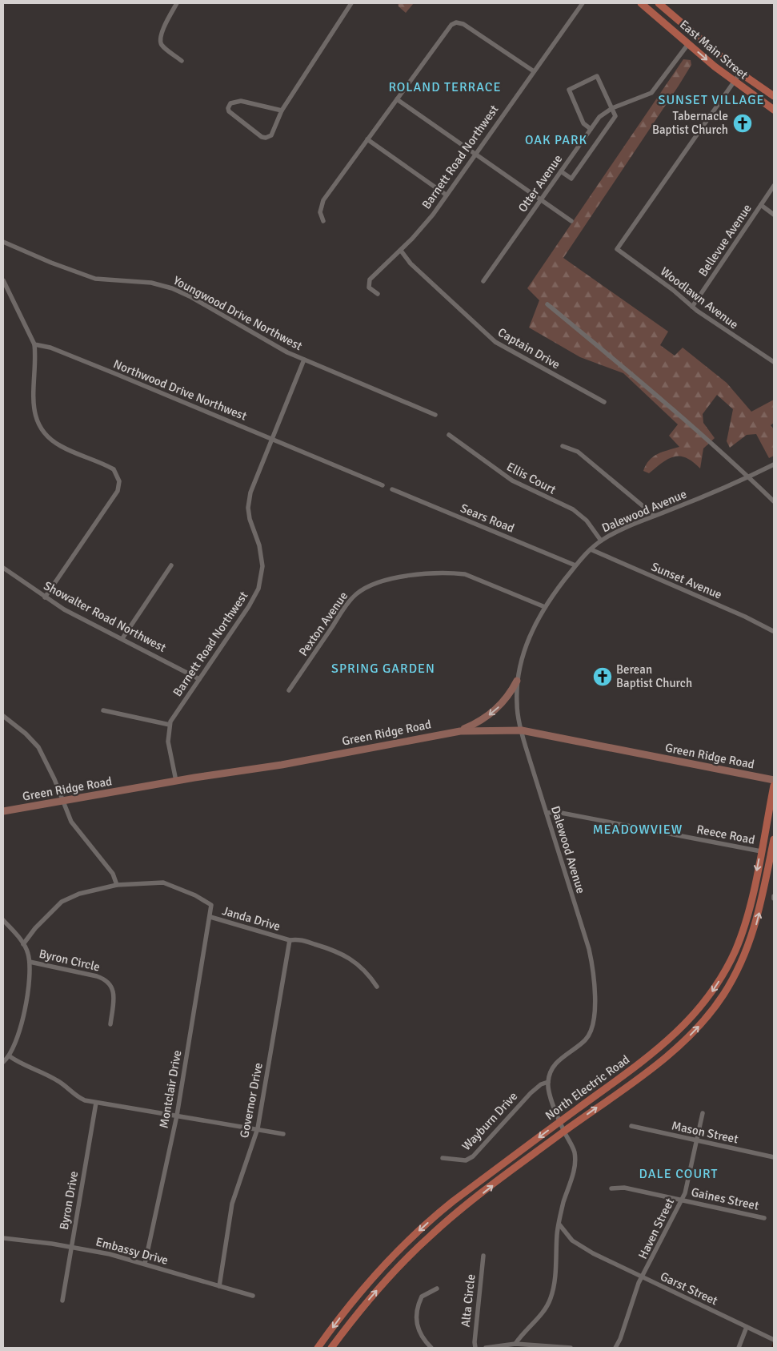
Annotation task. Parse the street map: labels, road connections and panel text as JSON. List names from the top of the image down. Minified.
{"streets":{"main road":["East Main Street","North Electric Road"],"street":["Barnett Road Northwest","Otter Avenue","Bellevue Avenue","Woodlawn Avenue","Youngwood Drive Northwest","Captain Drive","Northwood Drive Northwest","Ellis Court","Dalewood Avenue","Sears Road","Sunset Avenue","Showalter Road Northwest","Pexton Avenue","Green Ridge Road","Reece Road","Janda Drive","Byron Circle","Montclair Drive","Governor Drive","Wayburn Drive","Mason Street","Gaines Street","Byron Drive","Haven Street","Embassy Drive","Garst Street","Alta Circle"]},"crossings":[["East Main Street","Otter Avenue"],["East Main Street","Woodlawn Avenue"],["Barnett Road Northwest","Youngwood Drive Northwest"],["Barnett Road Northwest","Captain Drive"],["Barnett Road Northwest","Northwood Drive Northwest"],["Barnett Road Northwest","Showalter Road Northwest"],["Barnett Road Northwest","Green Ridge Road"],["Bellevue Avenue","Woodlawn Avenue"],["Ellis Court","Dalewood Avenue"],["Dalewood Avenue","Sears Road"],["Dalewood Avenue","Sunset Avenue"],["Dalewood Avenue","Pexton Avenue"],["Dalewood Avenue","Green Ridge Road"],["Dalewood Avenue","Reece Road"],["Dalewood Avenue","Wayburn Drive"],["Reece Road","North Electric Road"],["Janda Drive","Montclair Drive"],["Janda Drive","Governor Drive"],["Montclair Drive","Embassy Drive"],["Governor Drive","Embassy Drive"],["Mason Street","Haven Street"],["Gaines Street","Haven Street"],["Byron Drive","Embassy Drive"],["Haven Street","Garst Street"]],"districts":["ROLAND TERRACE","SUNSET VILLAGE","OAK PARK","SPRING GARDEN","MEADOWVIEW","DALE COURT"],"places":{"church":["Tabernacle Baptist Church","Berean Baptist Church"]}}
